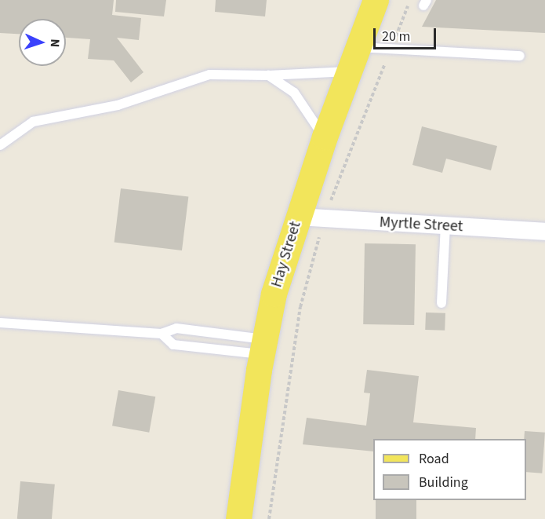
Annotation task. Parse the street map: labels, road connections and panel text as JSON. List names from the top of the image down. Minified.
{"streets":{"main road":["Hay Street"],"street":["Myrtle Street"]},"crossings":[["Myrtle Street","Hay Street"]],"legend":["Road","Building"],"scale_bar":"20 m","north":"right"}
